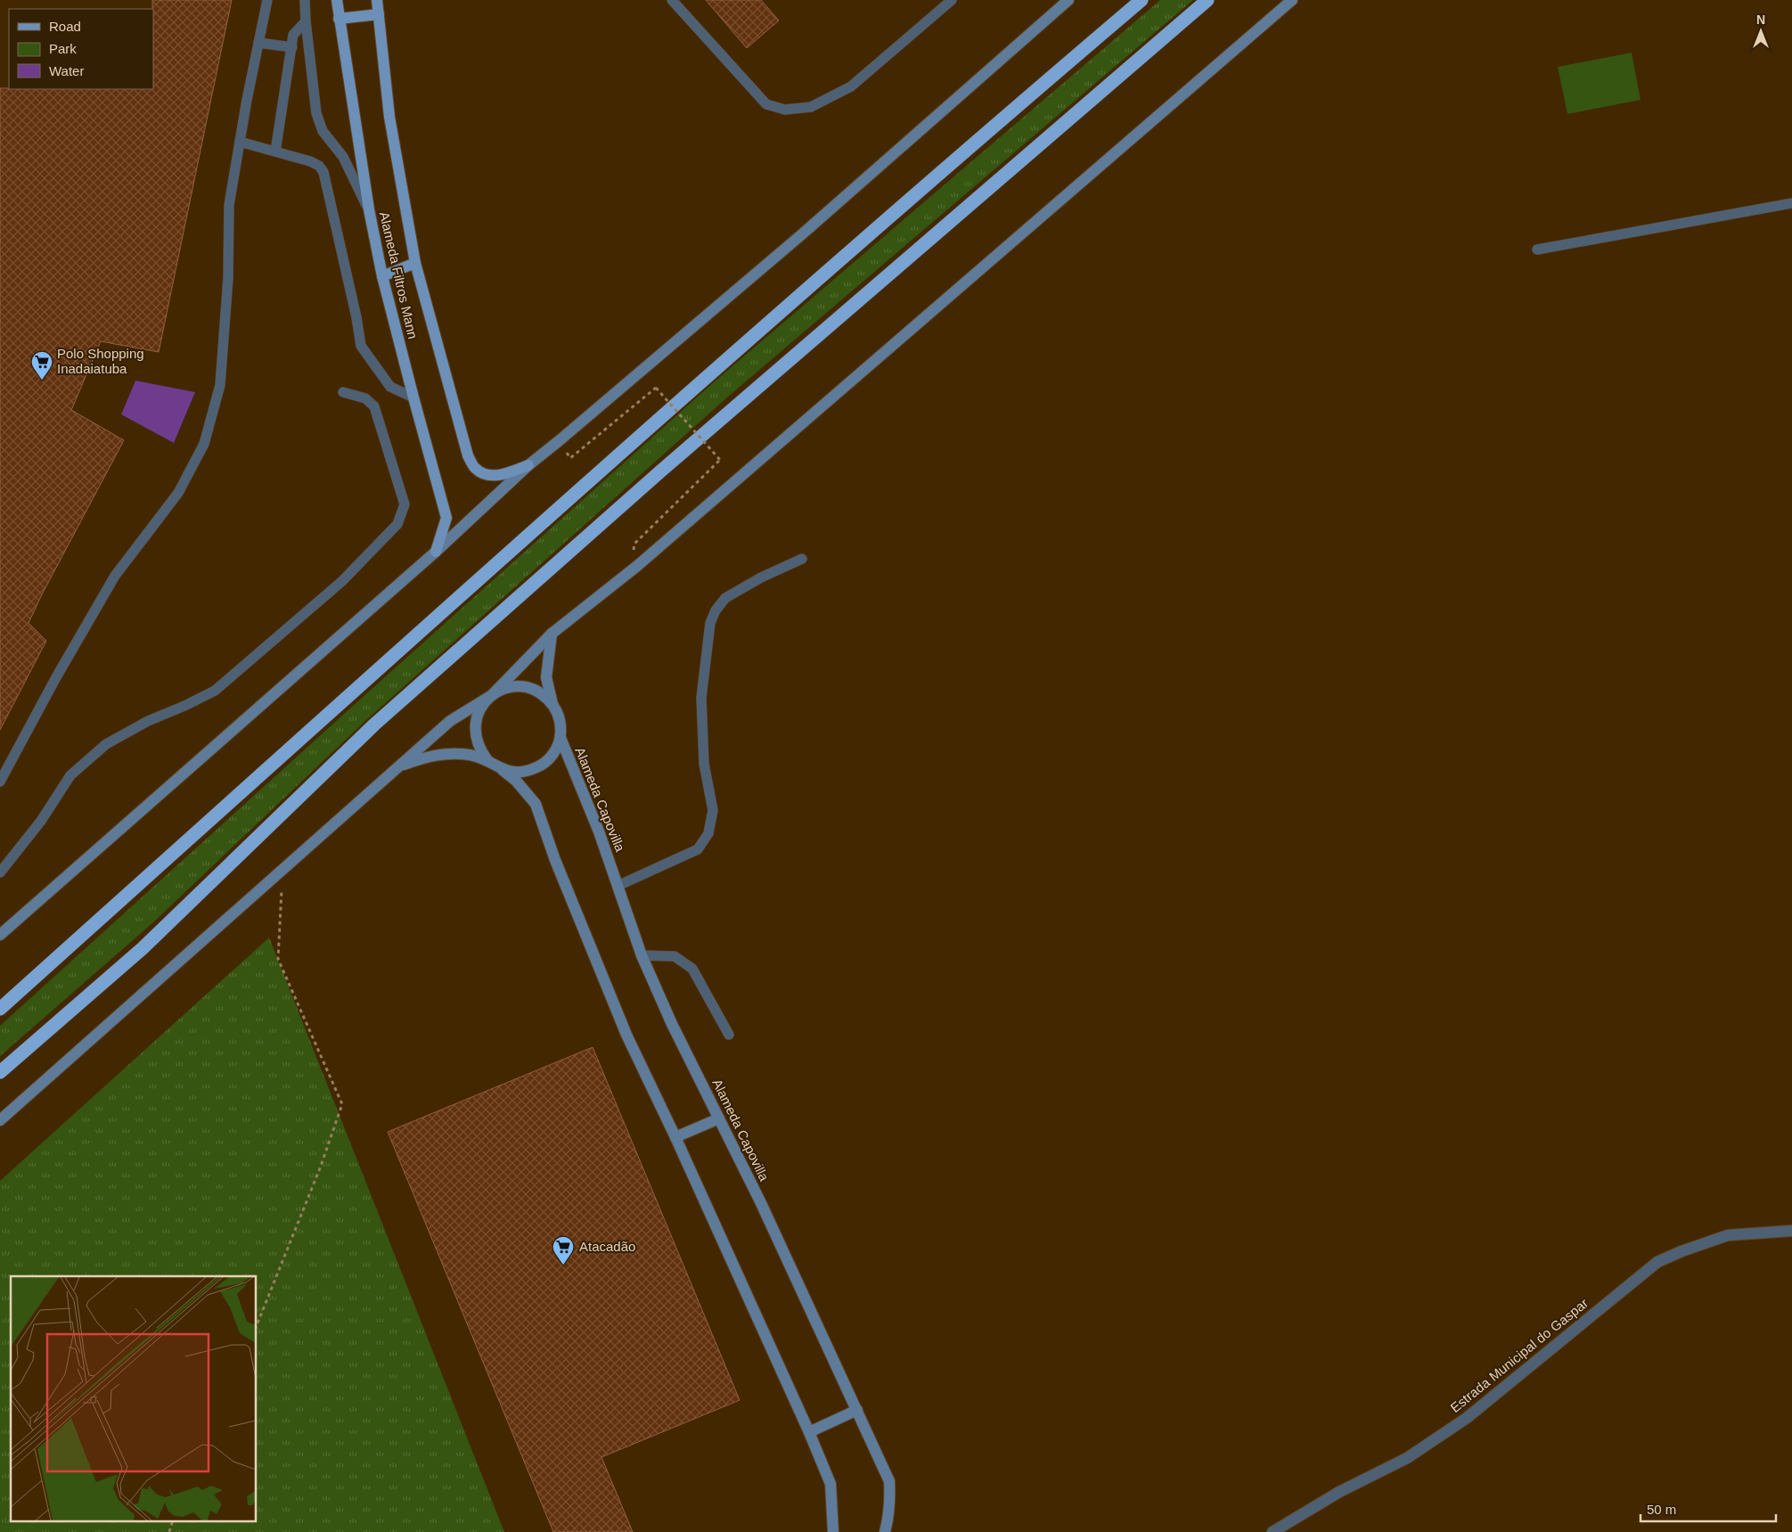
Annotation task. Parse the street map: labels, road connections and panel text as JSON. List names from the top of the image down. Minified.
{"streets":{"main road":["Alameda Filtros Mann","Alameda Capovilla"],"street":["Estrada Municipal do Gaspar"]},"places":{"supermarket":["Polo Shopping Inadaiatuba","Atacadão"]},"legend":["Road","Park","Water"],"scale_bar":"50 m","north":"top"}
